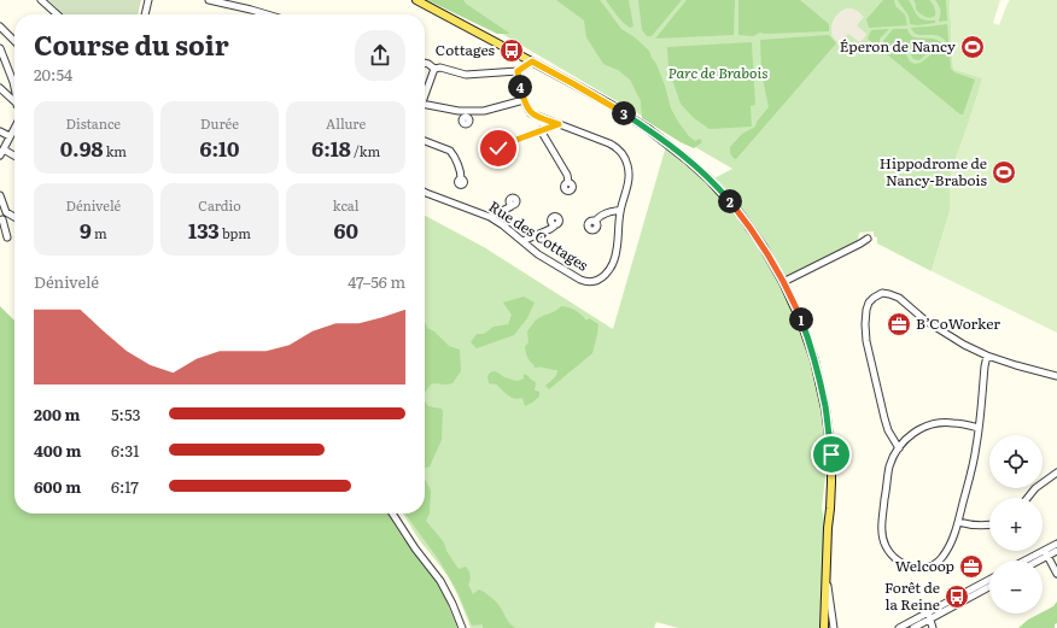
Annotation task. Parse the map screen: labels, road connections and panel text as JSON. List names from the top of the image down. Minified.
{"streets":{"street":["Rue des Cottages"]},"parks":["Parc de Brabois"],"places":{"sports":["Éperon de Nancy","Hippodrome de Nancy-Brabois"],"bus stop":["Cottages","Forêt de la Reine"],"office":["B’CoWorker","Welcoop"]},"page":{"heading":["Course du soir","20:54"],"pins":["4","3","2","1"],"stats":[["Distance","0.98 km"],["Durée","6:10"],["Allure","6:18 /km"],["Dénivelé","9 m"],["Cardio","133 bpm"],["kcal","60"]],"chart":["Dénivelé","47–56 m"],"list":[{"name":"200 m","note":"5:53"},{"name":"400 m","note":"6:31"},{"name":"600 m","note":"6:17"}],"map_buttons":["+","−"]}}
